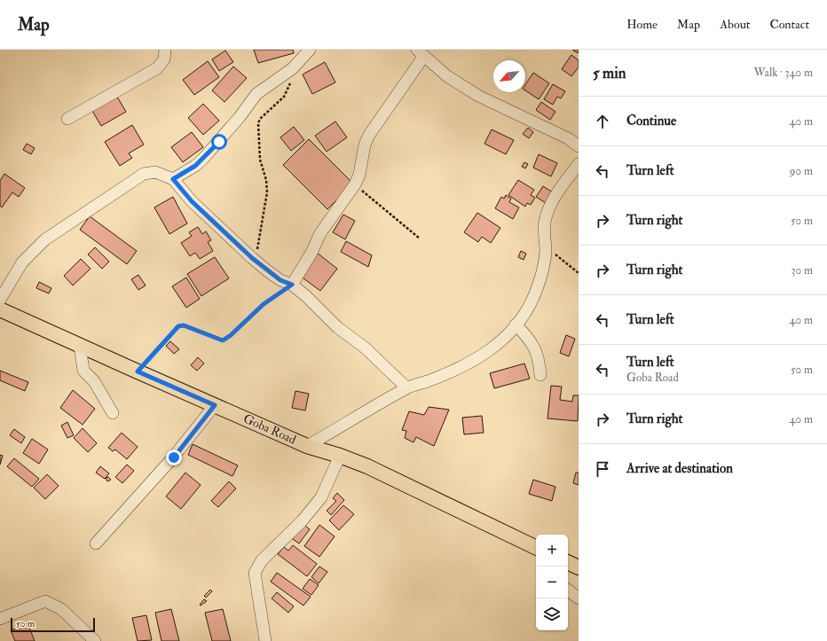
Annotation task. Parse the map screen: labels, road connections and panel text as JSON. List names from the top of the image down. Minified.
{"streets":{"main road":["Goba Road"]},"scale_bar":"50 m","north":"bottom left","page":{"header":"Map","nav":["Home","Map","About","Contact"],"heading":["5 min","Walk · 340 m"],"list":[["Continue","40 m"],["Turn left","90 m"],["Turn right","50 m"],["Turn right","30 m"],["Turn left","40 m"],["Turn left","Goba Road","50 m"],["Turn right","40 m"],"Arrive at destination"],"map_buttons":["+","−"],"scale":"50 m"}}
